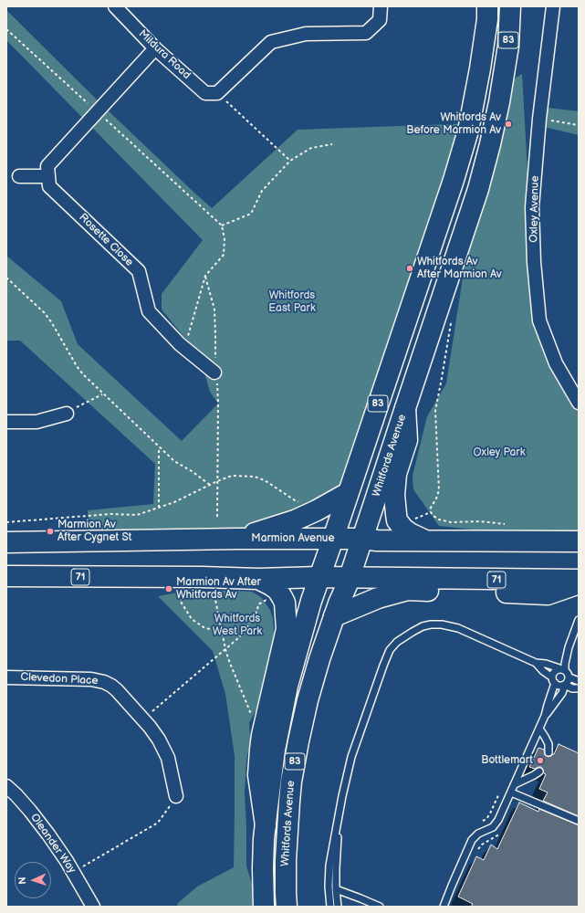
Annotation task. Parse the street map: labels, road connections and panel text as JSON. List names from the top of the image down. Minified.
{"streets":{"main road":["83","Whitfords Avenue","Marmion Avenue","71"],"street":["Mildura Road","Oxley Avenue","Rosette Close","Clevedon Place","Oleander Way"]},"crossings":[["Whitfords Avenue","Marmion Avenue"],["Whitfords Avenue","71"]],"parks":["Whitfords East Park","Oxley Park","Whitfords West Park"],"places":["Whitfords Av Before Marmion Av","Whitfords Av After Marmion Av","Marmion Av After Cygnet St","Marmion Av After Whitfords Av","Bottlemart"],"north":"left"}
